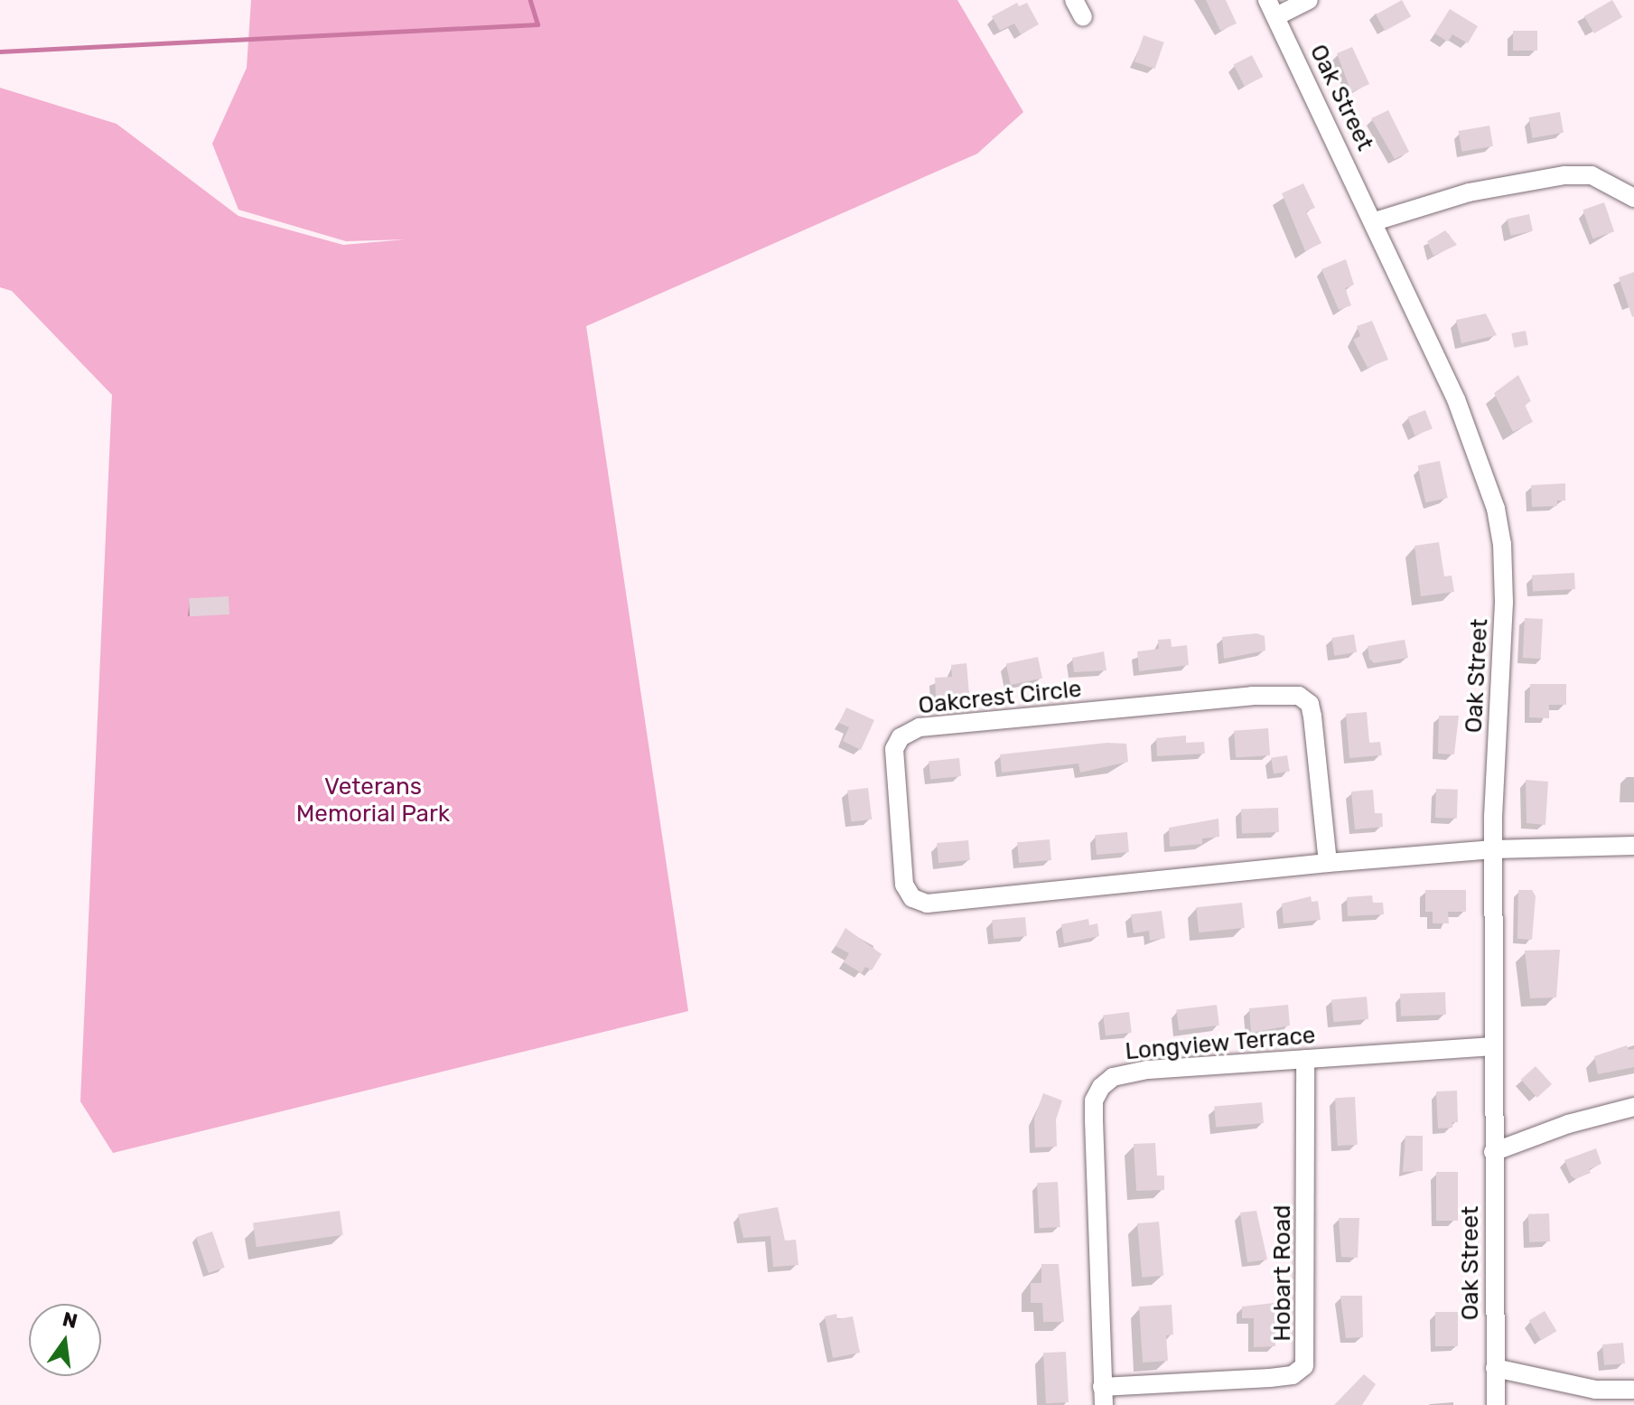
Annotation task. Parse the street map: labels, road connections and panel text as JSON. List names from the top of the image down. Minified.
{"streets":{"street":["Oak Street","Oakcrest Circle","Longview Terrace","Hobart Road"]},"crossings":[["Oak Street","Oakcrest Circle"],["Oak Street","Longview Terrace"],["Longview Terrace","Hobart Road"]],"parks":["Veterans Memorial Park"],"north":"top"}
